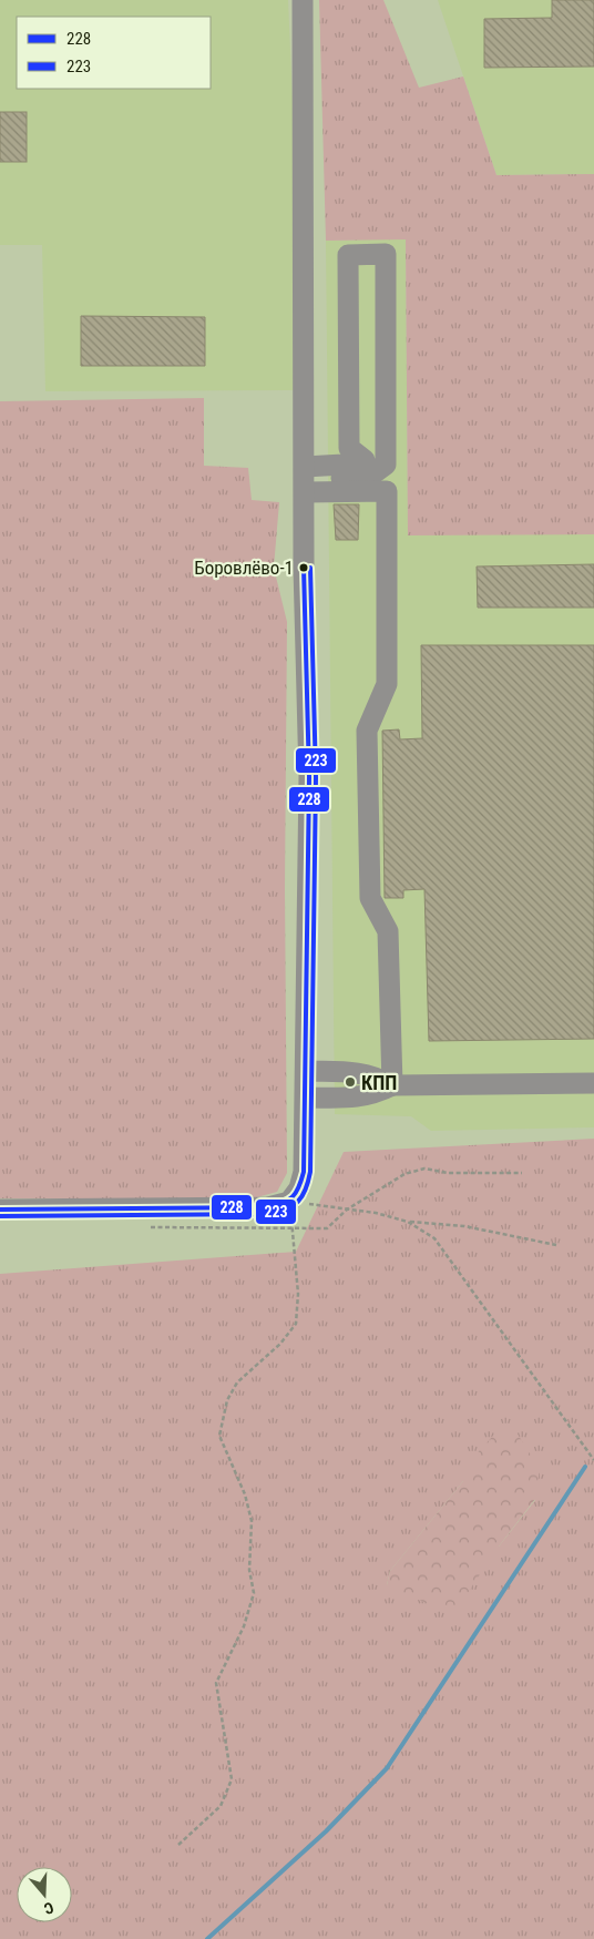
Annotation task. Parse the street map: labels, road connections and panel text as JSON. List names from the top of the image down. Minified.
{"places":["Боровлёво-1","КПП"],"lines":["transit line 228","transit line 223"],"legend":["228","223"],"north":"bottom"}
